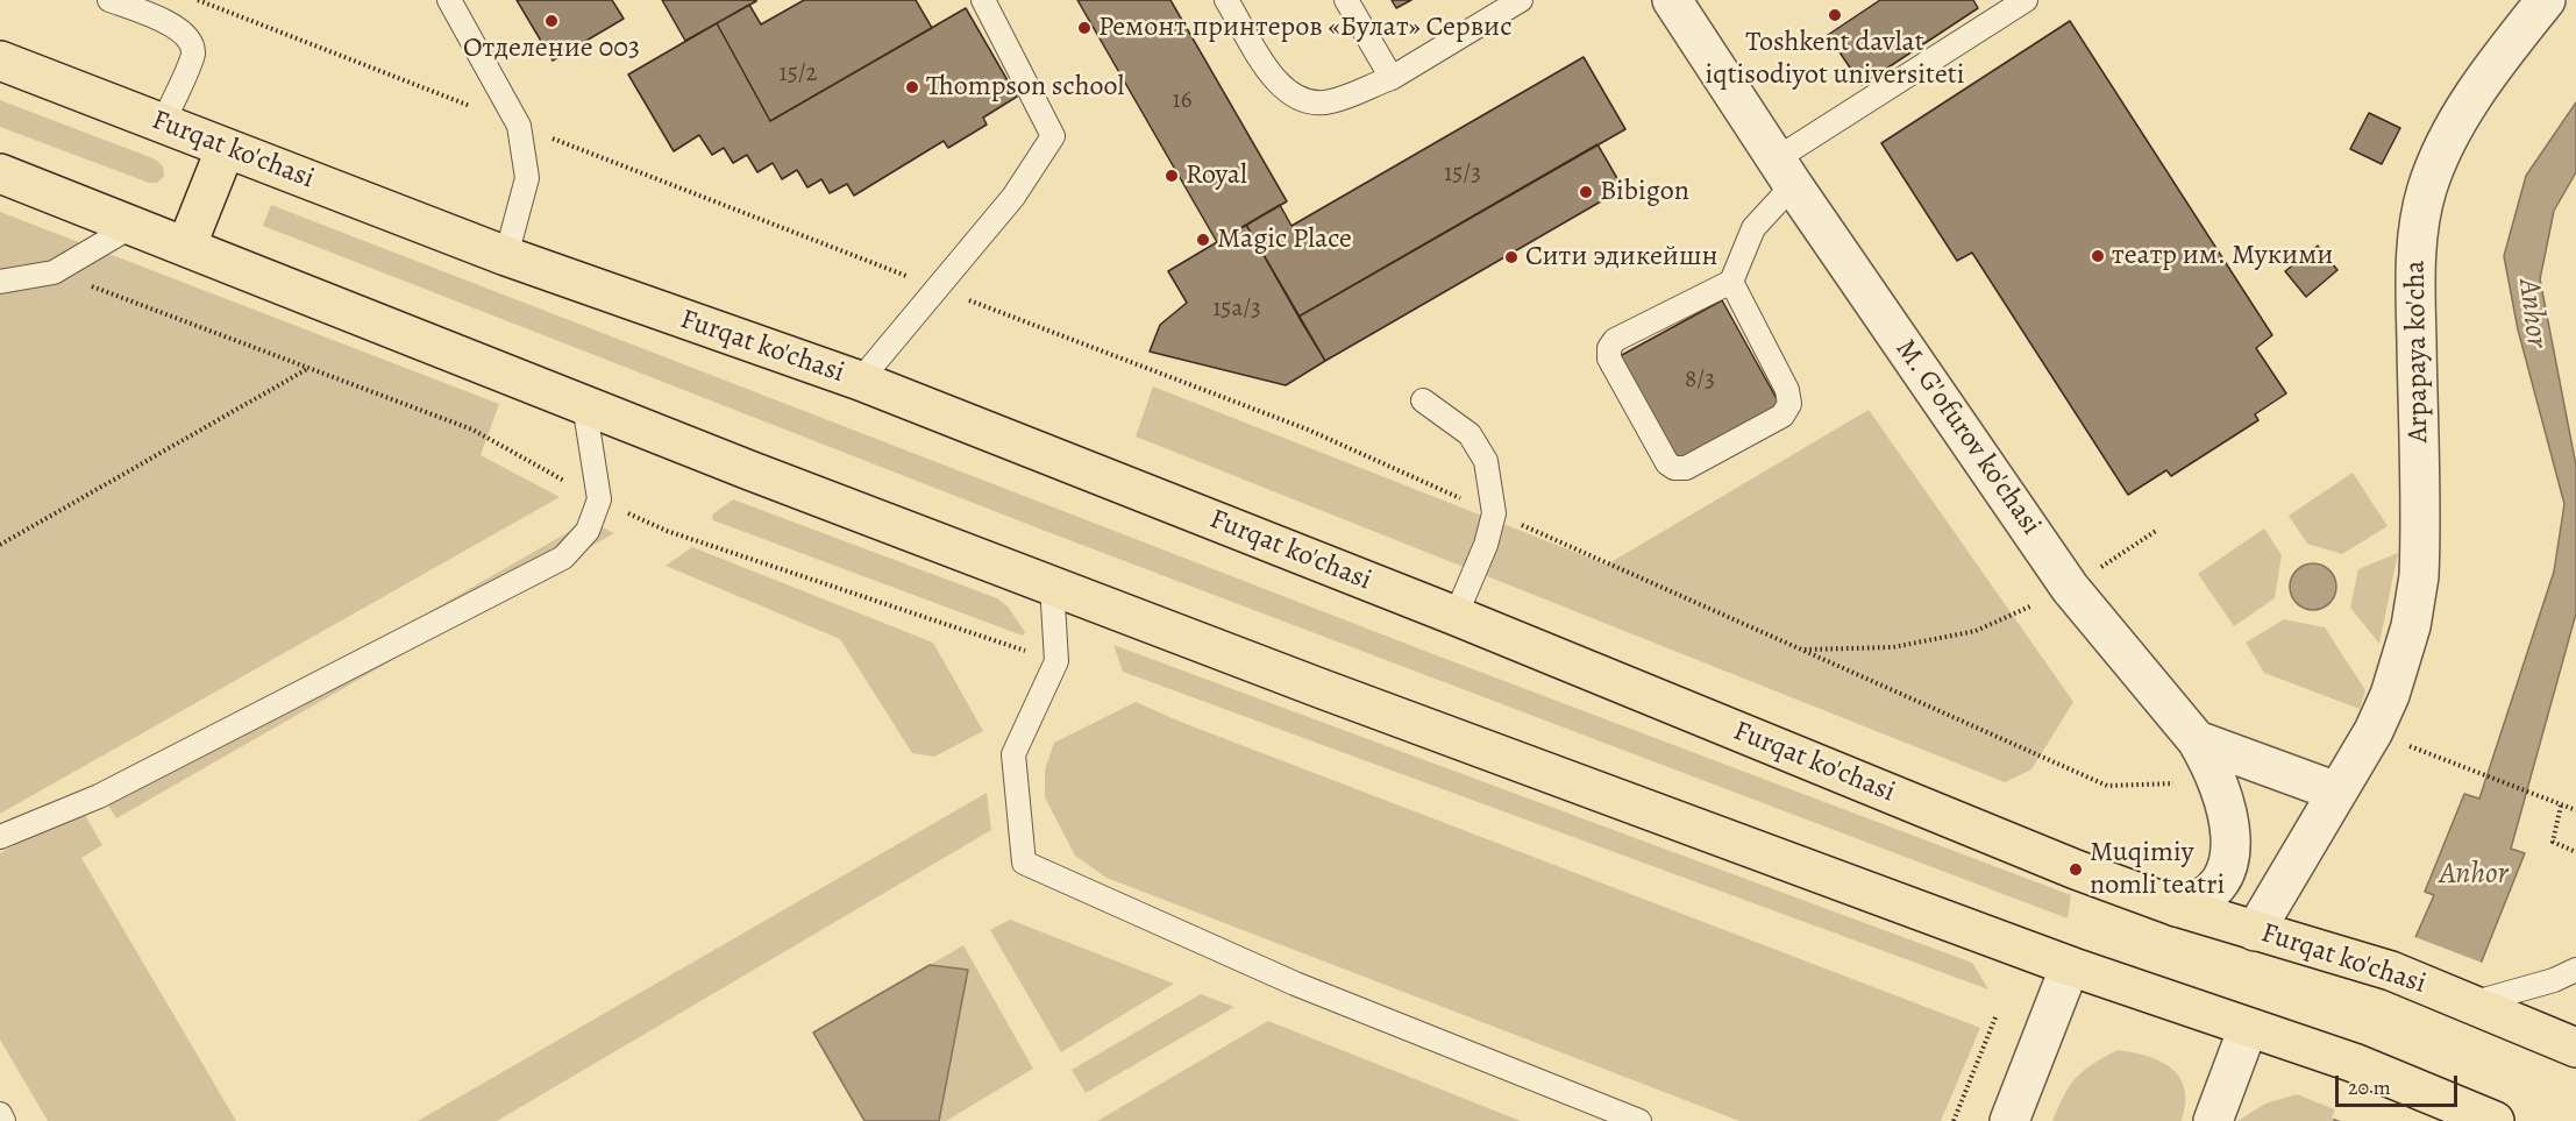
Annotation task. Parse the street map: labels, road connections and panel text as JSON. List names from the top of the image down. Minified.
{"streets":{"main road":["Furqat ko'chasi"],"street":["Arpapaya ko'cha","M. G'ofurov ko'chasi"]},"crossings":[["Furqat ko'chasi","Arpapaya ko'cha"],["Furqat ko'chasi","M. G'ofurov ko'chasi"]],"water":["Anhor"],"places":["Toshkent davlat iqtisodiyot universiteti","Отделение 003","Ремонт принтеров «Булат» Сервис","Thompson school","Royal","Bibigon","Magic Place","театр им. Мукими","Сити эдикейшн","Muqimiy nomli teatri"],"house_numbers":["15/2","16","15/3","15a/3","8/3"],"scale_bar":"20 m"}
